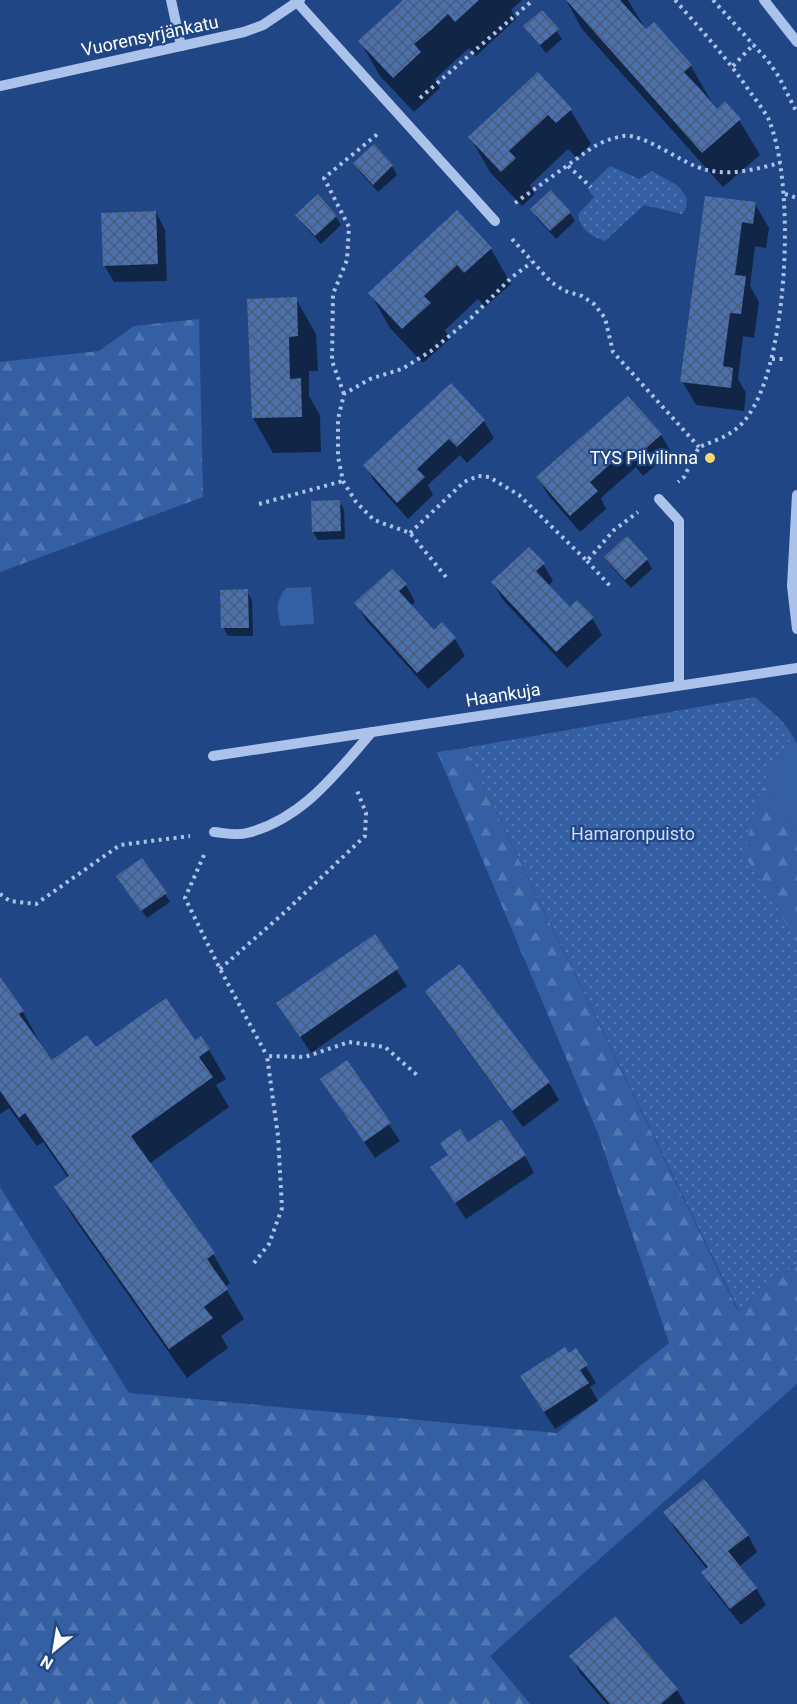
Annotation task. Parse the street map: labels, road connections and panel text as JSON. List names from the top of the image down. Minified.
{"streets":{"street":["Vuorensyrjänkatu","Haankuja"]},"parks":["Hamaronpuisto"],"places":["TYS Pilvilinna"],"north":"bottom left"}
